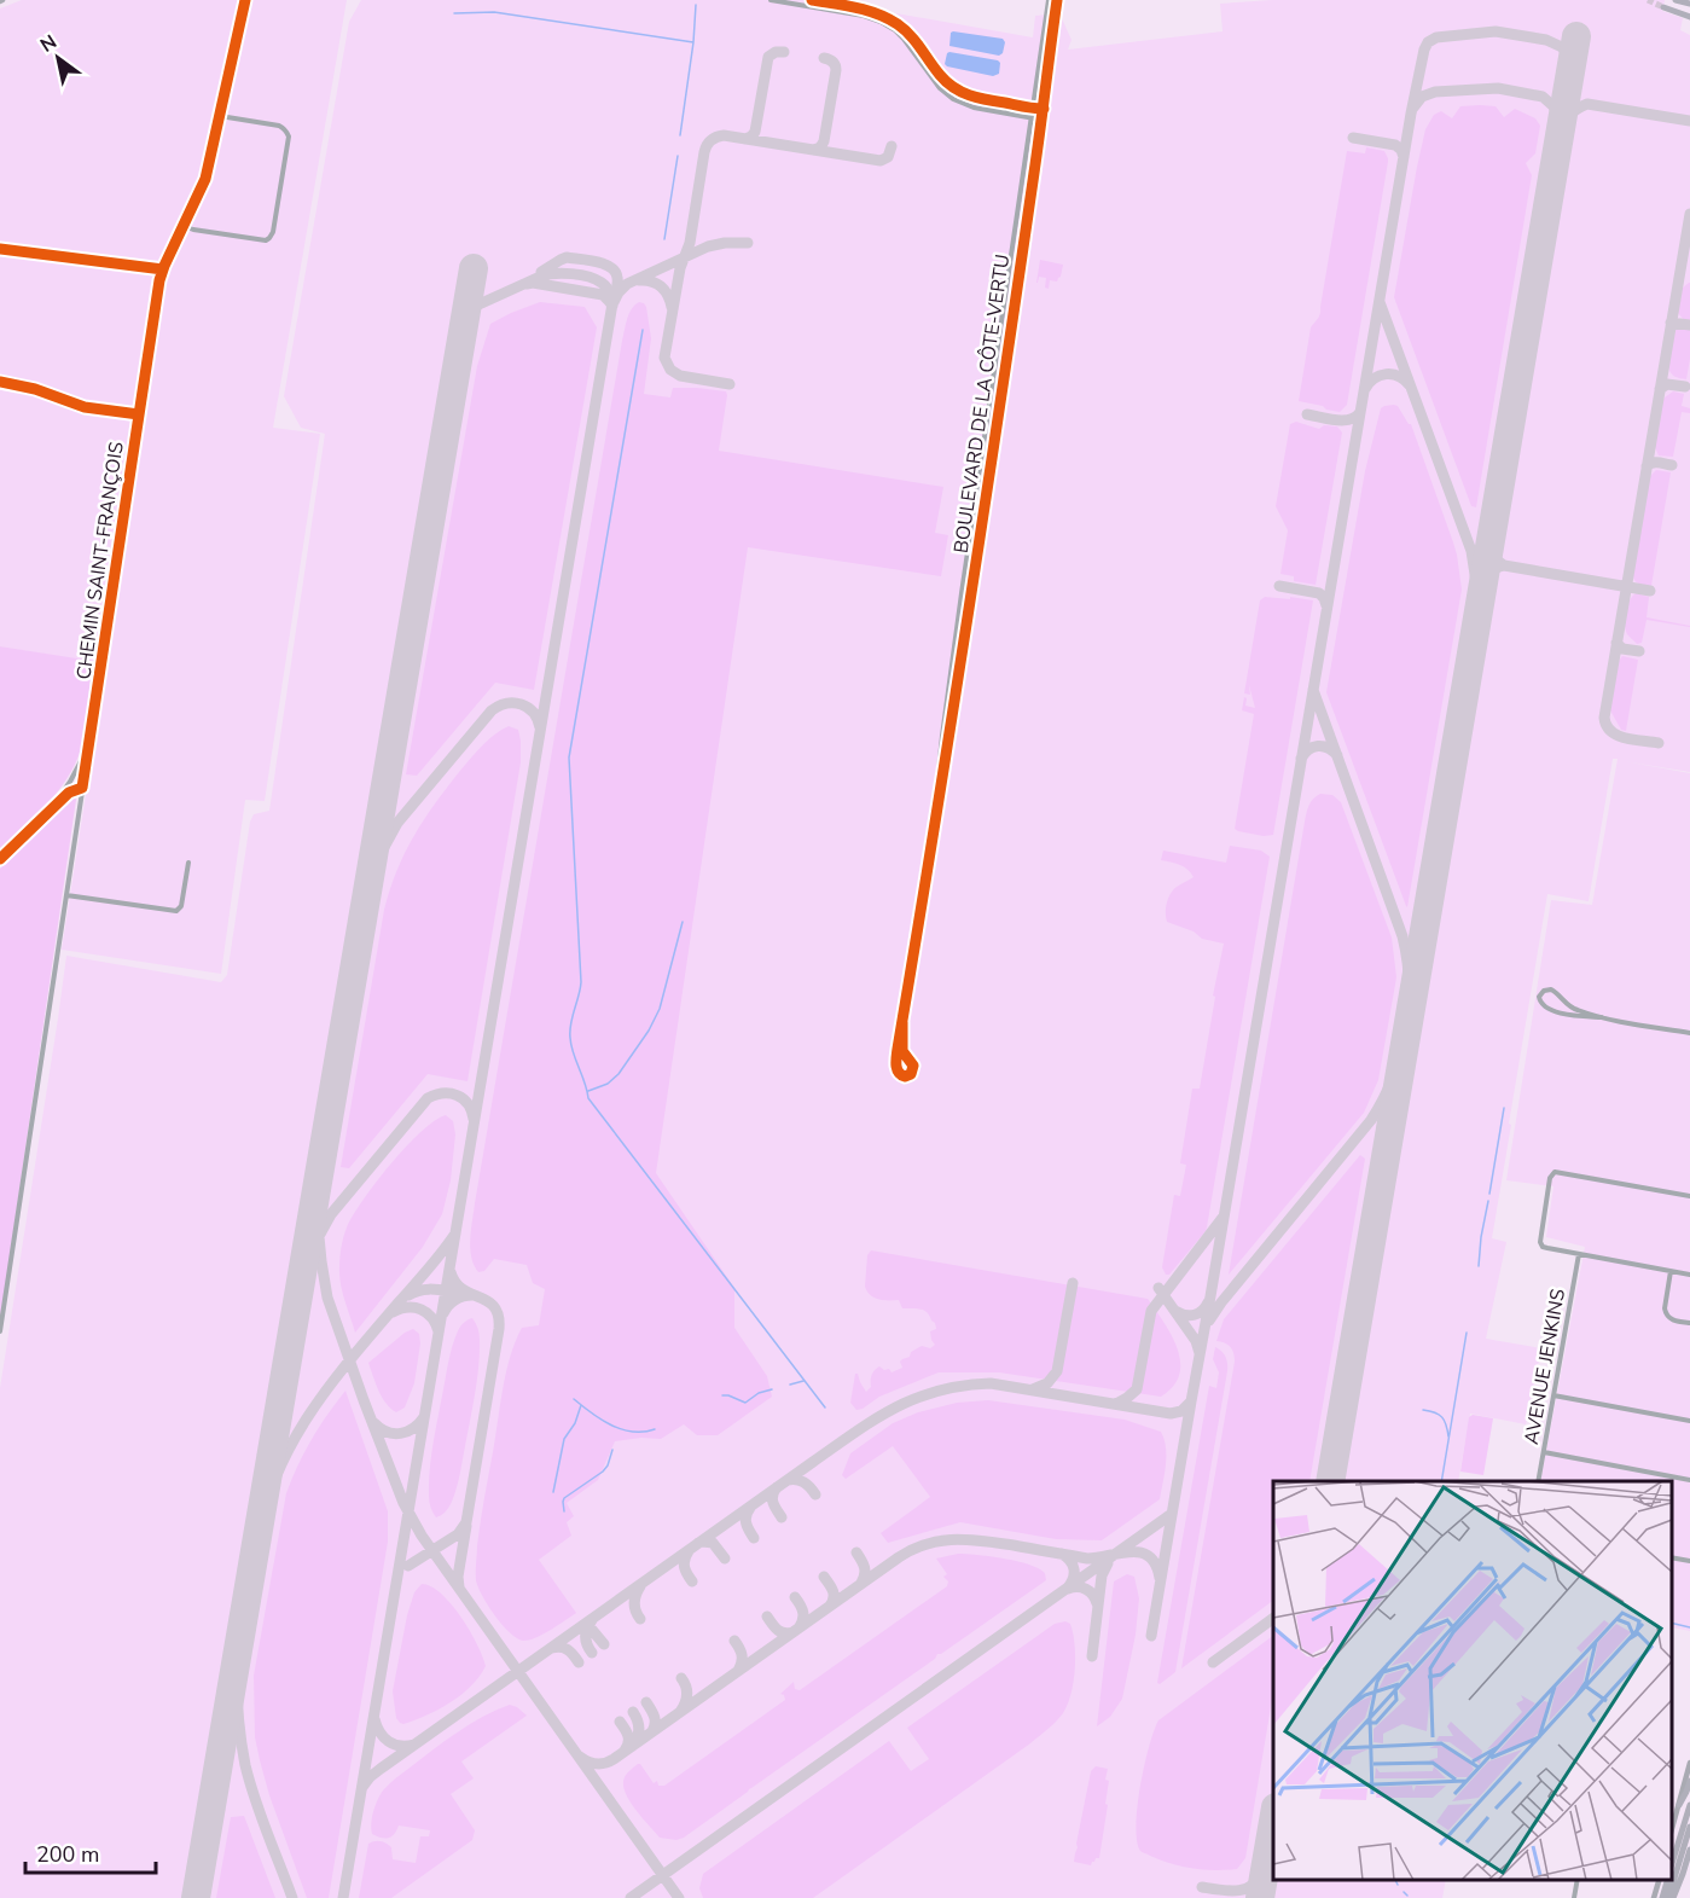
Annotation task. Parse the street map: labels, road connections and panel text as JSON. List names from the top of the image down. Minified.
{"streets":{"street":["BOULEVARD DE LA CÔTE-VERTU","CHEMIN SAINT-FRANÇOIS","AVENUE JENKINS"]},"scale_bar":"200 m","north":"top left"}
